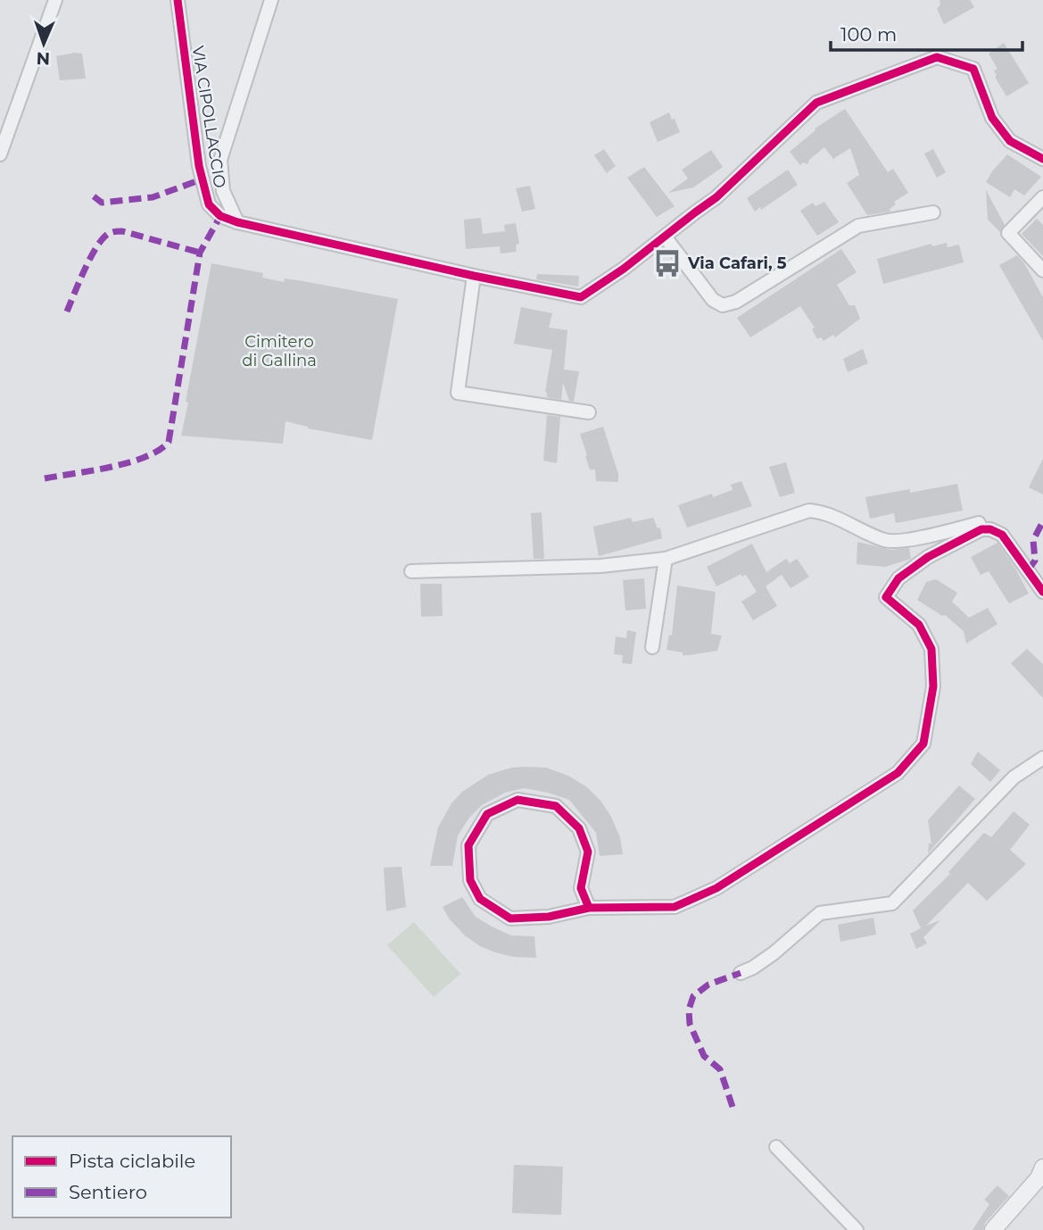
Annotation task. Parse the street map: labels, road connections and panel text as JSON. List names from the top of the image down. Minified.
{"streets":{"street":["VIA CIPOLLACCIO"]},"parks":["Cimitero di Gallina"],"places":{"bus stop":["Via Cafari, 5"]},"legend":["Pista ciclabile","Sentiero"],"scale_bar":"100 m","north":"bottom"}
